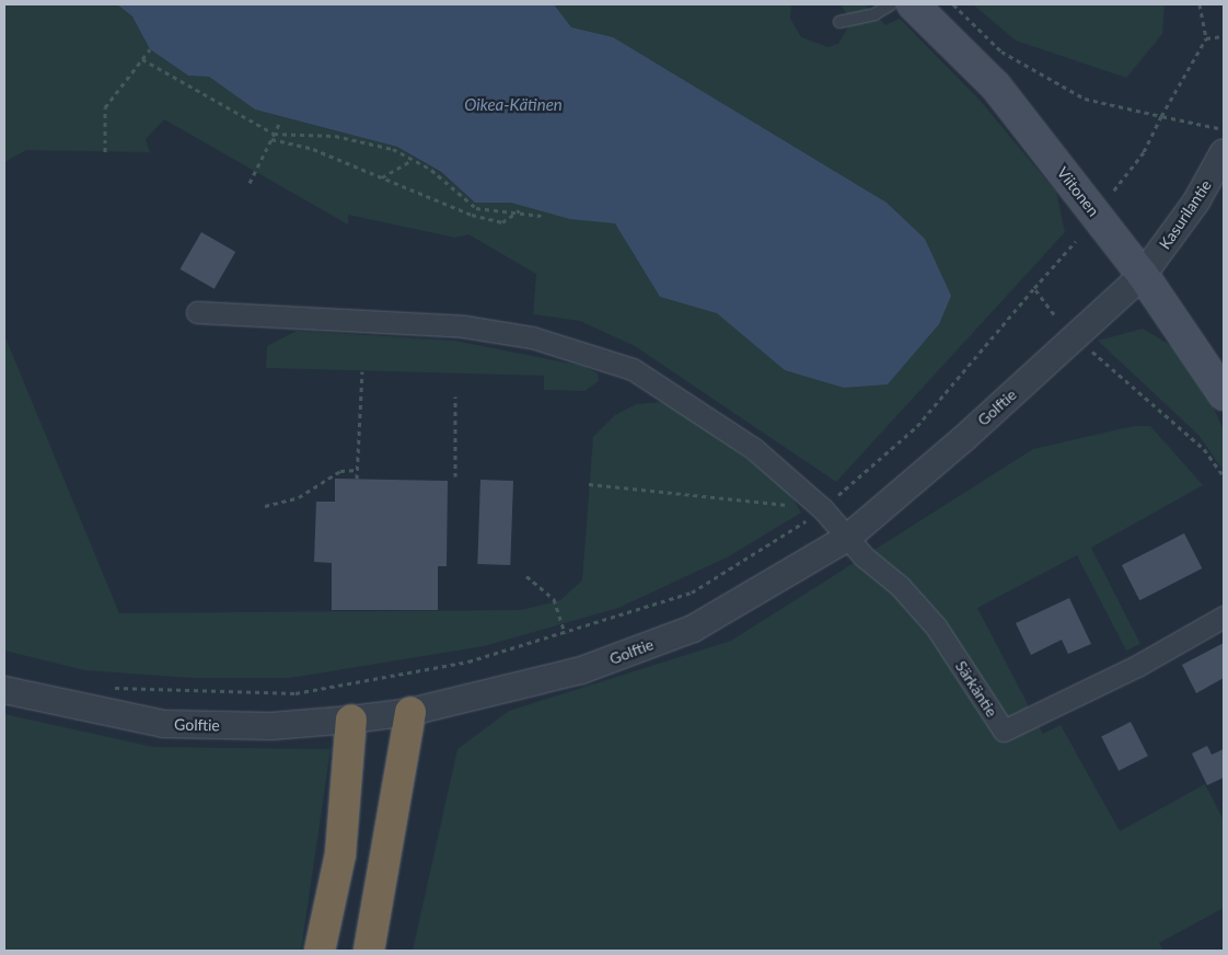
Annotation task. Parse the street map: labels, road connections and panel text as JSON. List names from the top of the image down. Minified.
{"streets":{"main road":["Viitonen"],"street":["Kasurilantie","Golftie","Särkäntie"]},"crossings":[["Viitonen","Kasurilantie"],["Viitonen","Golftie"],["Kasurilantie","Golftie"],["Golftie","Särkäntie"]],"water":["Oikea-Kätinen"]}
